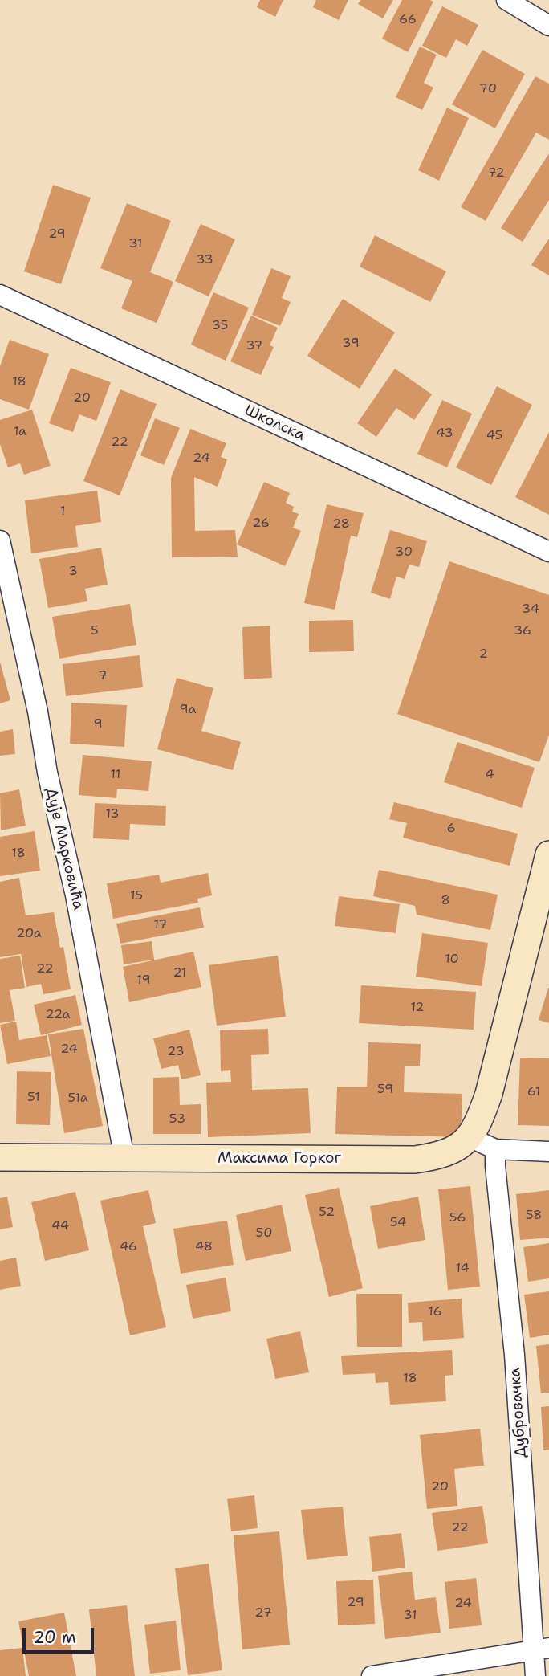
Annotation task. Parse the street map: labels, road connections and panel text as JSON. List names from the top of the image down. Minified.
{"streets":{"street":["Школска","Дује Марковића","Максима Горког","Дубровачка"]},"crossings":[["Дује Марковића","Максима Горког"]],"house_numbers":["66","70","72","29","31","33","35","39","37","18","20","1a","43","45","22","24","1","26","28","30","3","34","5","36","2","7","9a","9","11","4","13","6","18","15","8","17","20a","10","22","21","19","12","22a","24","23","59","61","51","51a","53","52","58","56","54","44","50","46","48","14","16","18","20","22","29","24","27","31"],"scale_bar":"20 m"}
